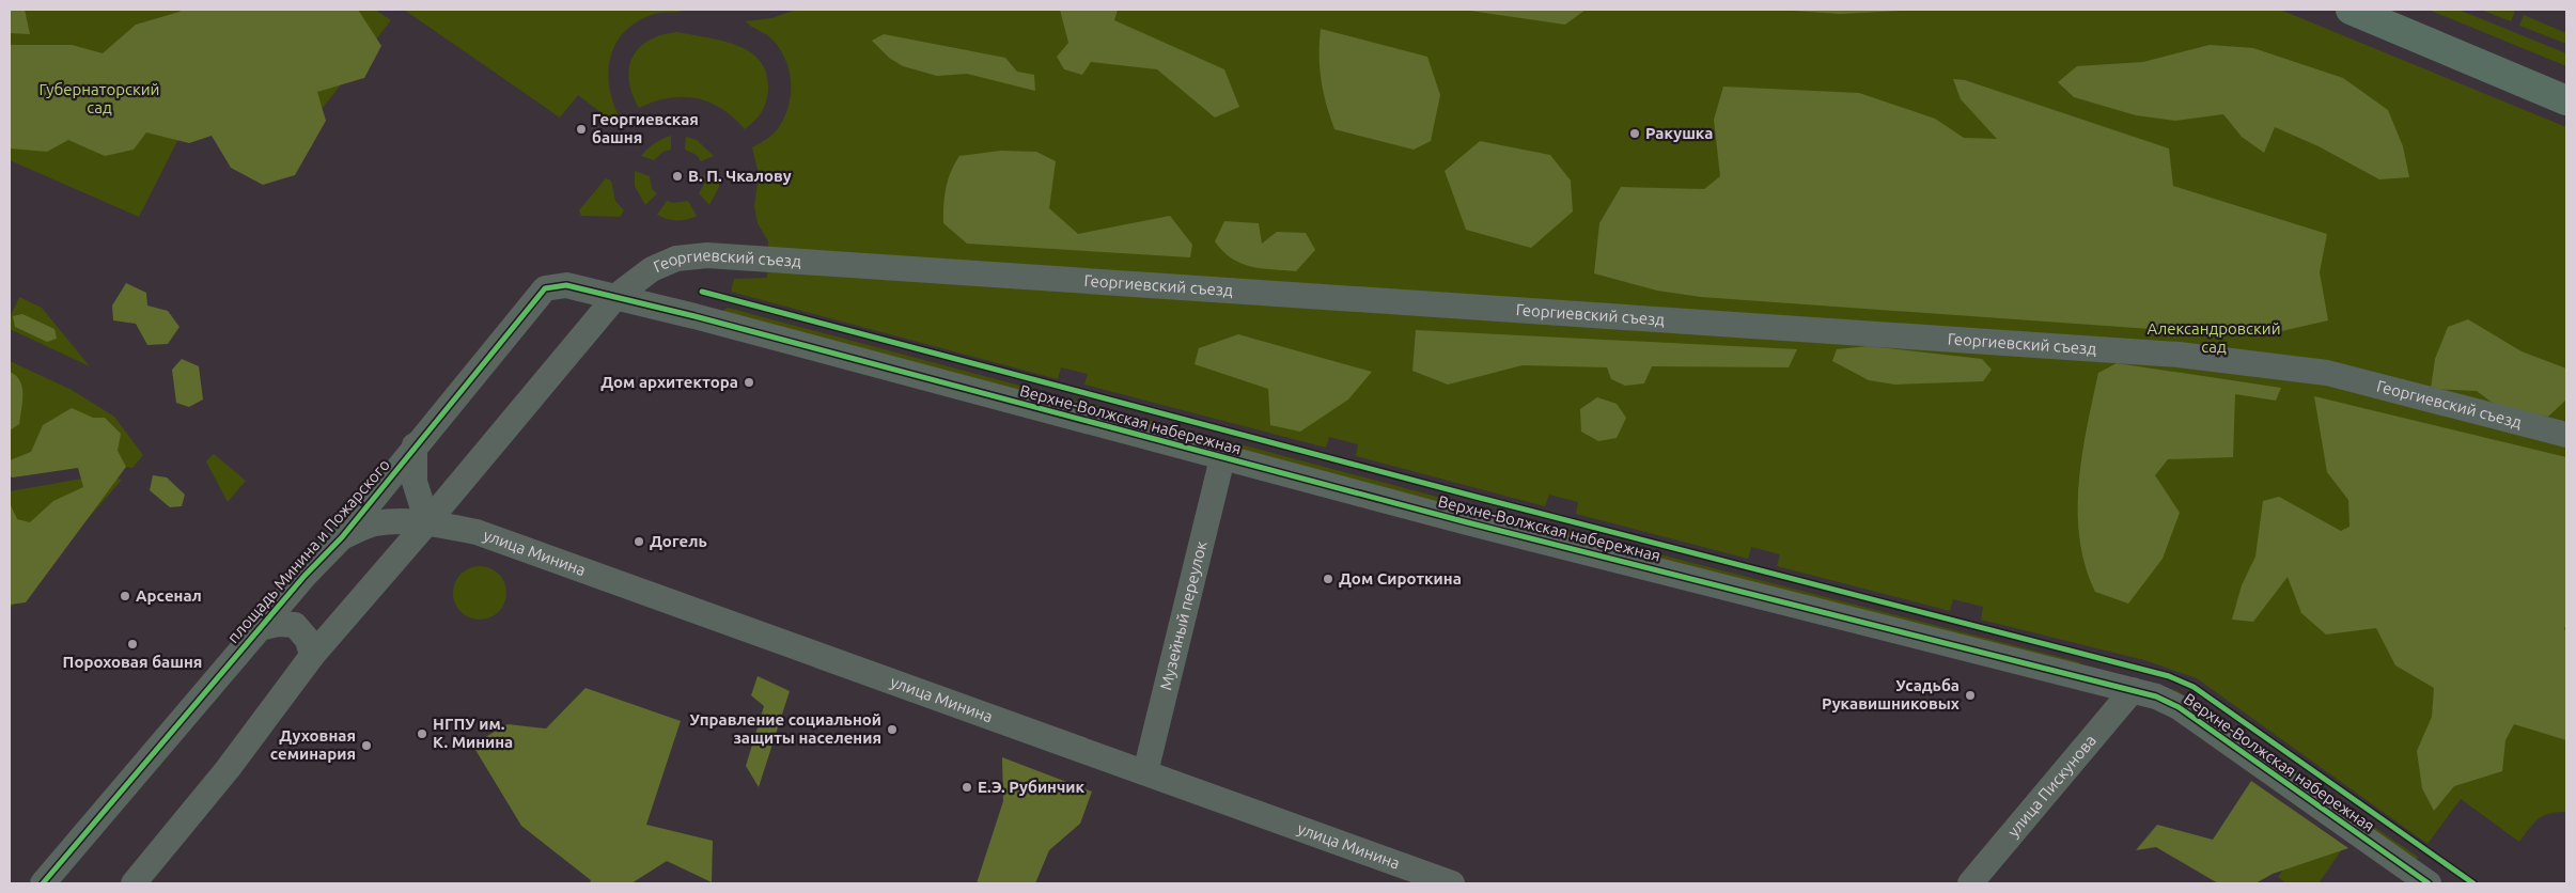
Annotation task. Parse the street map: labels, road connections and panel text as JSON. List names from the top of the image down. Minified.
{"streets":{"street":["Георгиевский съезд","Верхне-Волжская набережная","площадь Минина и Пожарского","улица Минина","Музейный переулок","улица Пискунова"]},"crossings":[["Георгиевский съезд","Верхне-Волжская набережная"],["Георгиевский съезд","площадь Минина и Пожарского"],["Верхне-Волжская набережная","площадь Минина и Пожарского"],["Верхне-Волжская набережная","Музейный переулок"],["Верхне-Волжская набережная","улица Пискунова"],["площадь Минина и Пожарского","улица Минина"],["улица Минина","Музейный переулок"]],"parks":["Губернаторский сад","Александровский сад"],"places":["Георгиевская башня","Ракушка","В. П. Чкалову","Дом архитектора","Догель","Дом Сироткина","Арсенал","Пороховая башня","Усадьба Рукавишниковых","Управление социальной защиты населения","НГПУ им. К. Минина","Духовная семинария","Е.Э. Рубинчик"]}
